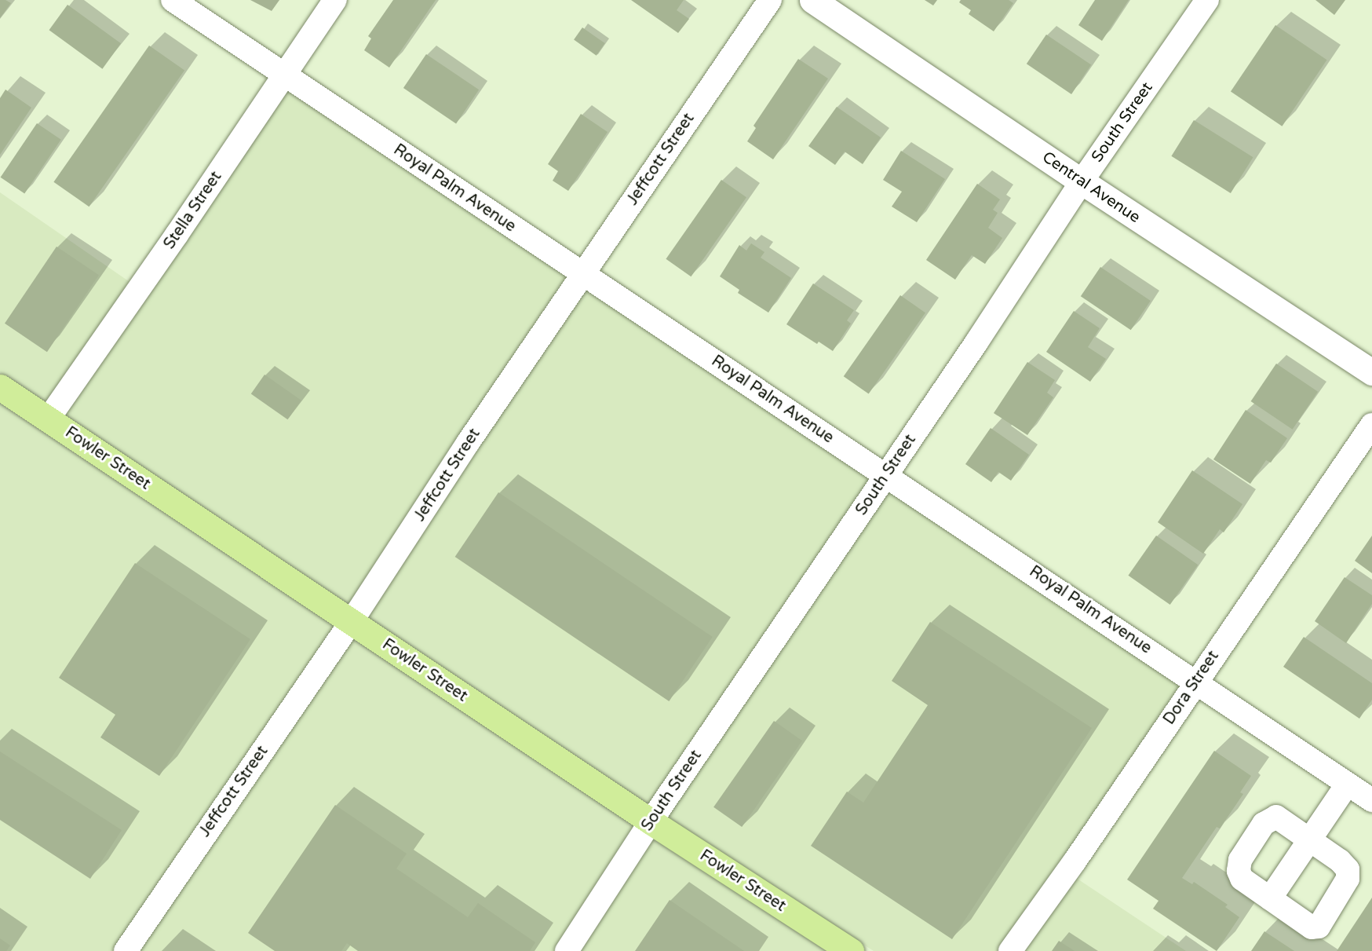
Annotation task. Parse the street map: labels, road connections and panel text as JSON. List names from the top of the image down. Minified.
{"streets":{"main road":["Fowler Street"],"street":["South Street","Jeffcott Street","Central Avenue","Royal Palm Avenue","Stella Street","Dora Street"]},"crossings":[["South Street","Central Avenue"],["South Street","Royal Palm Avenue"],["South Street","Fowler Street"],["Jeffcott Street","Royal Palm Avenue"],["Jeffcott Street","Fowler Street"],["Royal Palm Avenue","Stella Street"],["Royal Palm Avenue","Dora Street"],["Stella Street","Fowler Street"]]}
